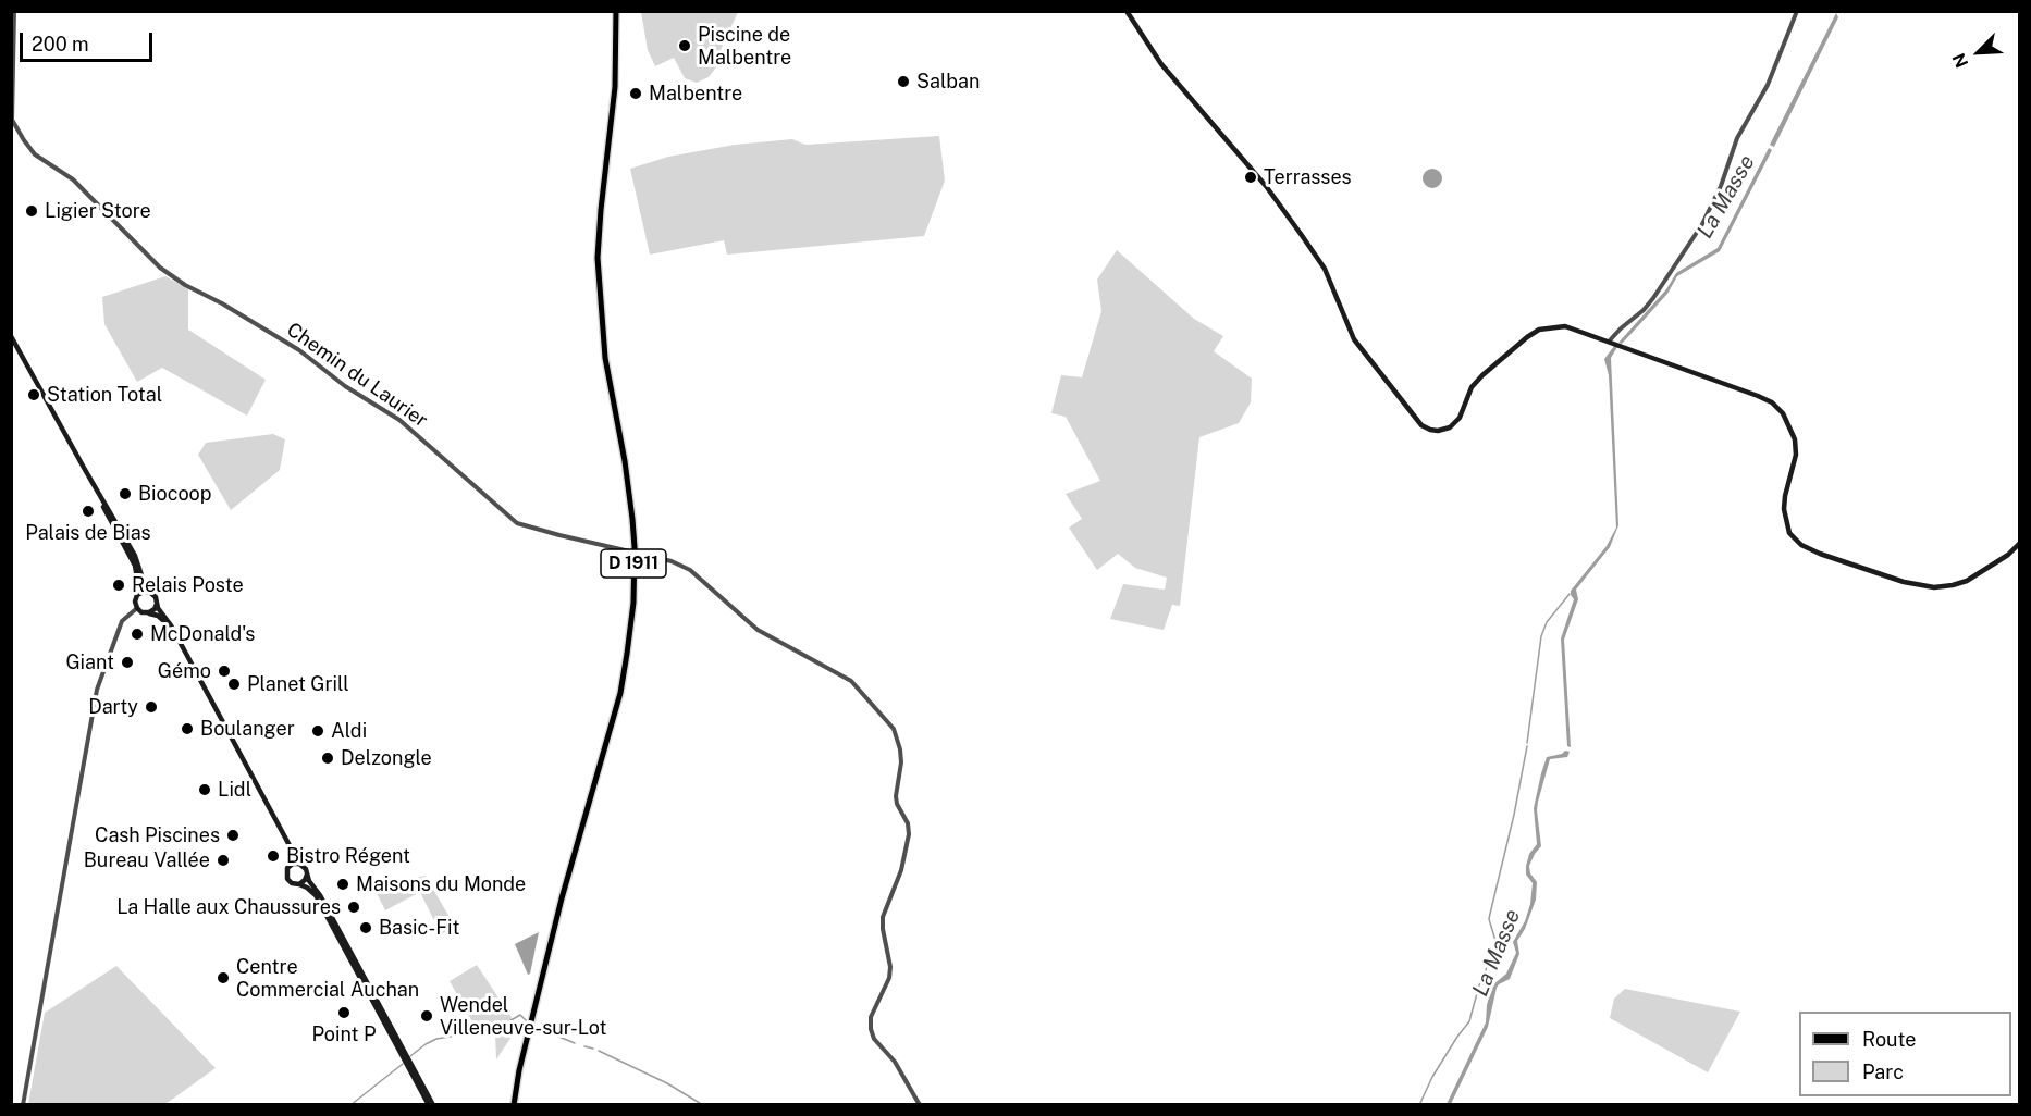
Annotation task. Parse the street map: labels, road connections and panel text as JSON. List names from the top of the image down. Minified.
{"streets":{"main road":["D 1911"],"street":["Chemin du Laurier"]},"water":["La Masse"],"places":["Piscine de Malbentre","Salban","Malbentre","Terrasses","Ligier Store","Station Total","Biocoop","Palais de Bias","Relais Poste","McDonald's","Giant","Gémo","Planet Grill","Darty","Boulanger","Aldi","Delzongle","Lidl","Cash Piscines","Bistro Régent","Bureau Vallée","Maisons du Monde","La Halle aux Chaussures","Basic-Fit","Centre Commercial Auchan","Point P","Wendel Villeneuve-sur-Lot"],"legend":["Route","Parc"],"scale_bar":"200 m","north":"bottom left"}
